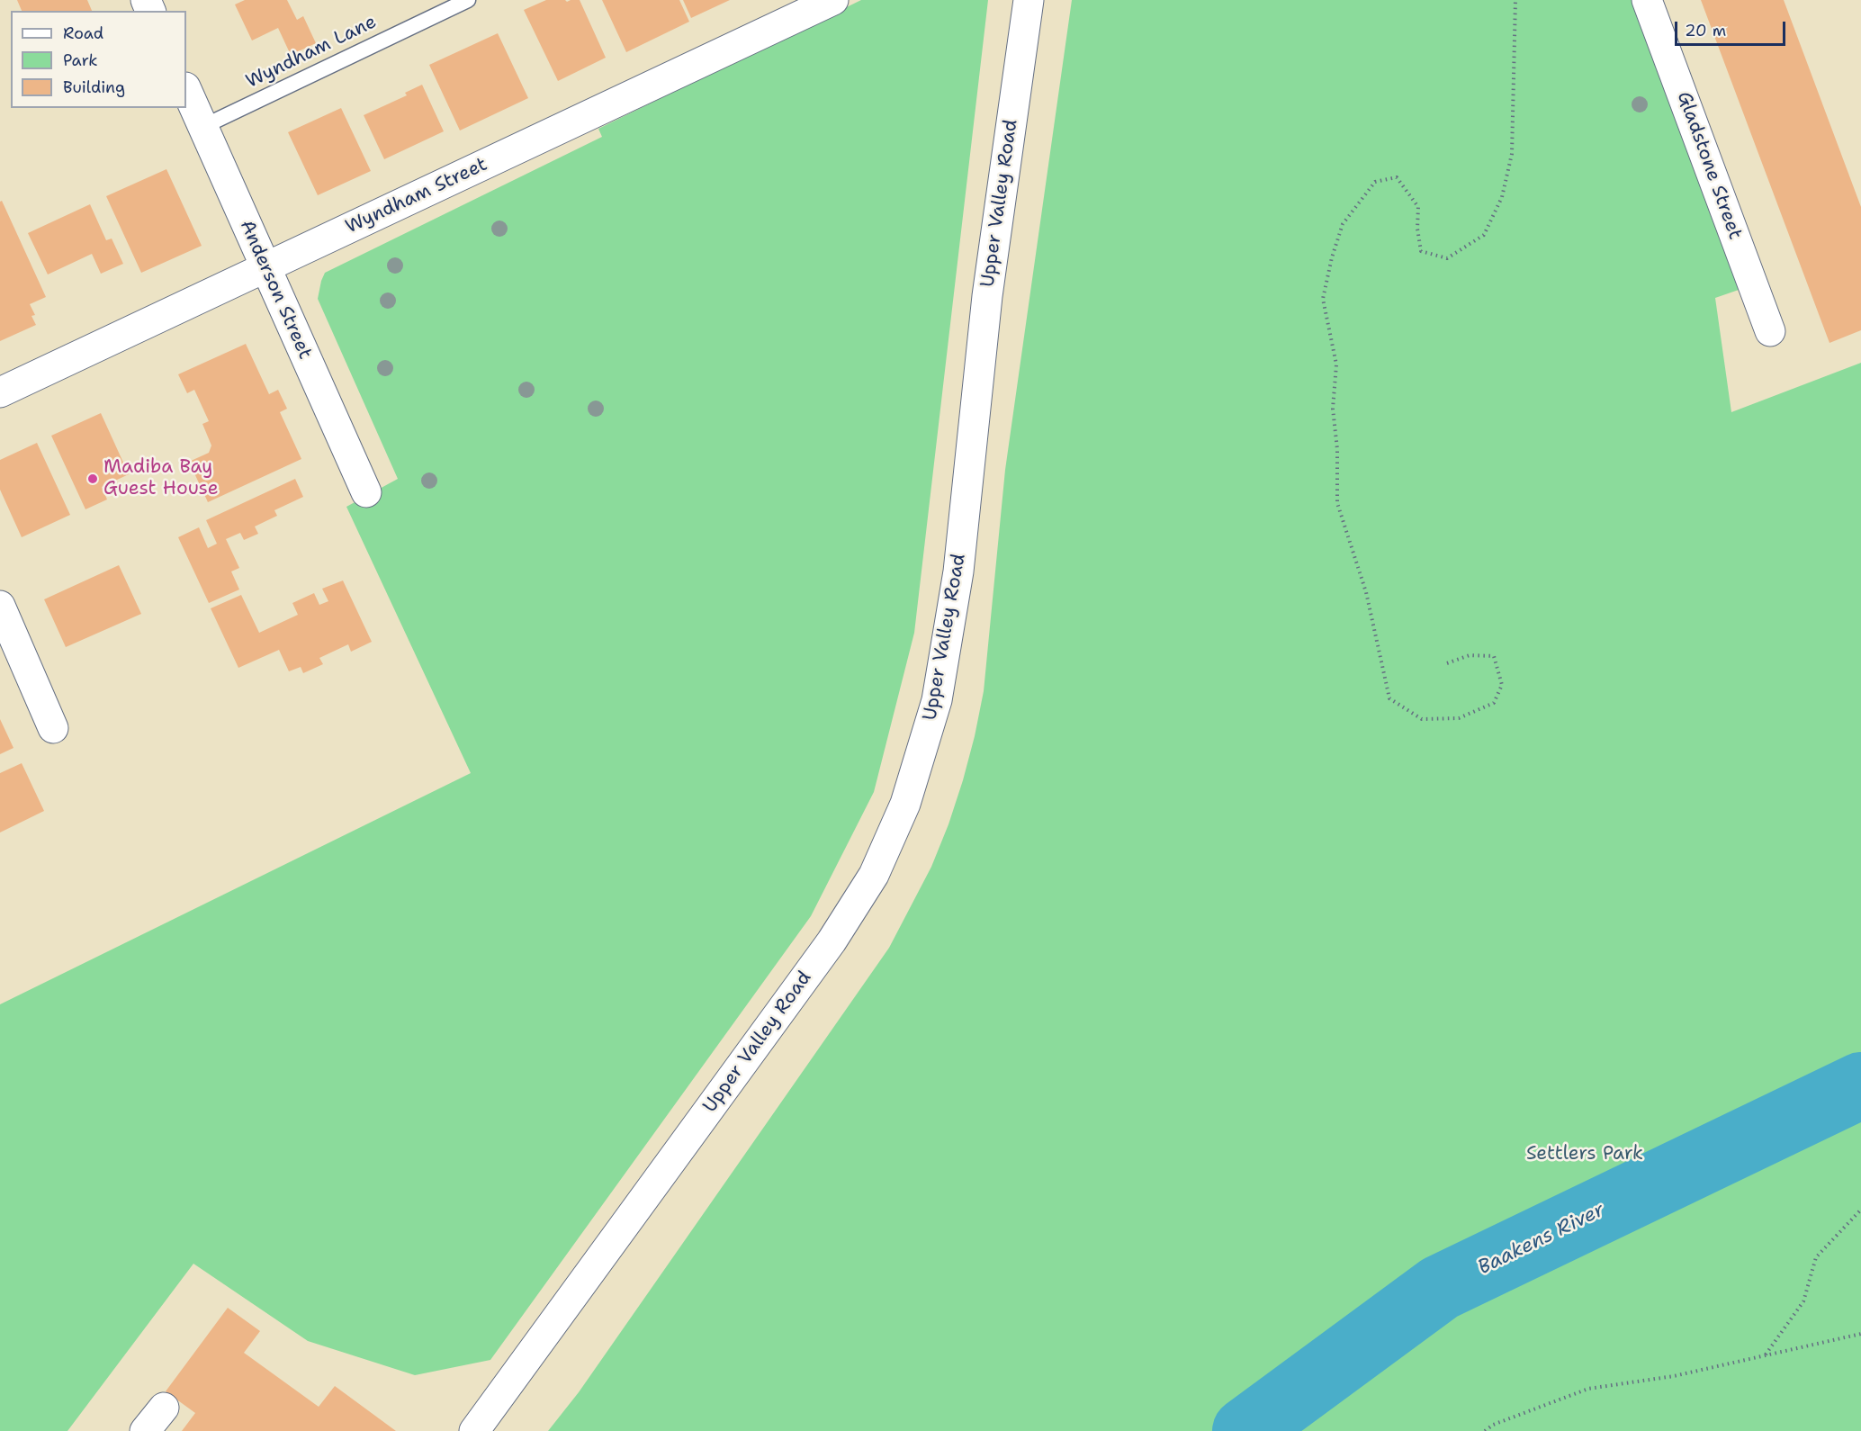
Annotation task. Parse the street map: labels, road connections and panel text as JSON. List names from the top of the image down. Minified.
{"streets":{"street":["Gladstone Street","Wyndham Street","Upper Valley Road","Anderson Street"],"lane":["Wyndham Lane"]},"crossings":[["Wyndham Lane","Anderson Street"],["Wyndham Street","Anderson Street"]],"water":["Baakens River"],"parks":["Settlers Park"],"places":["Madiba Bay Guest House"],"legend":["Road","Park","Building"],"scale_bar":"20 m"}
